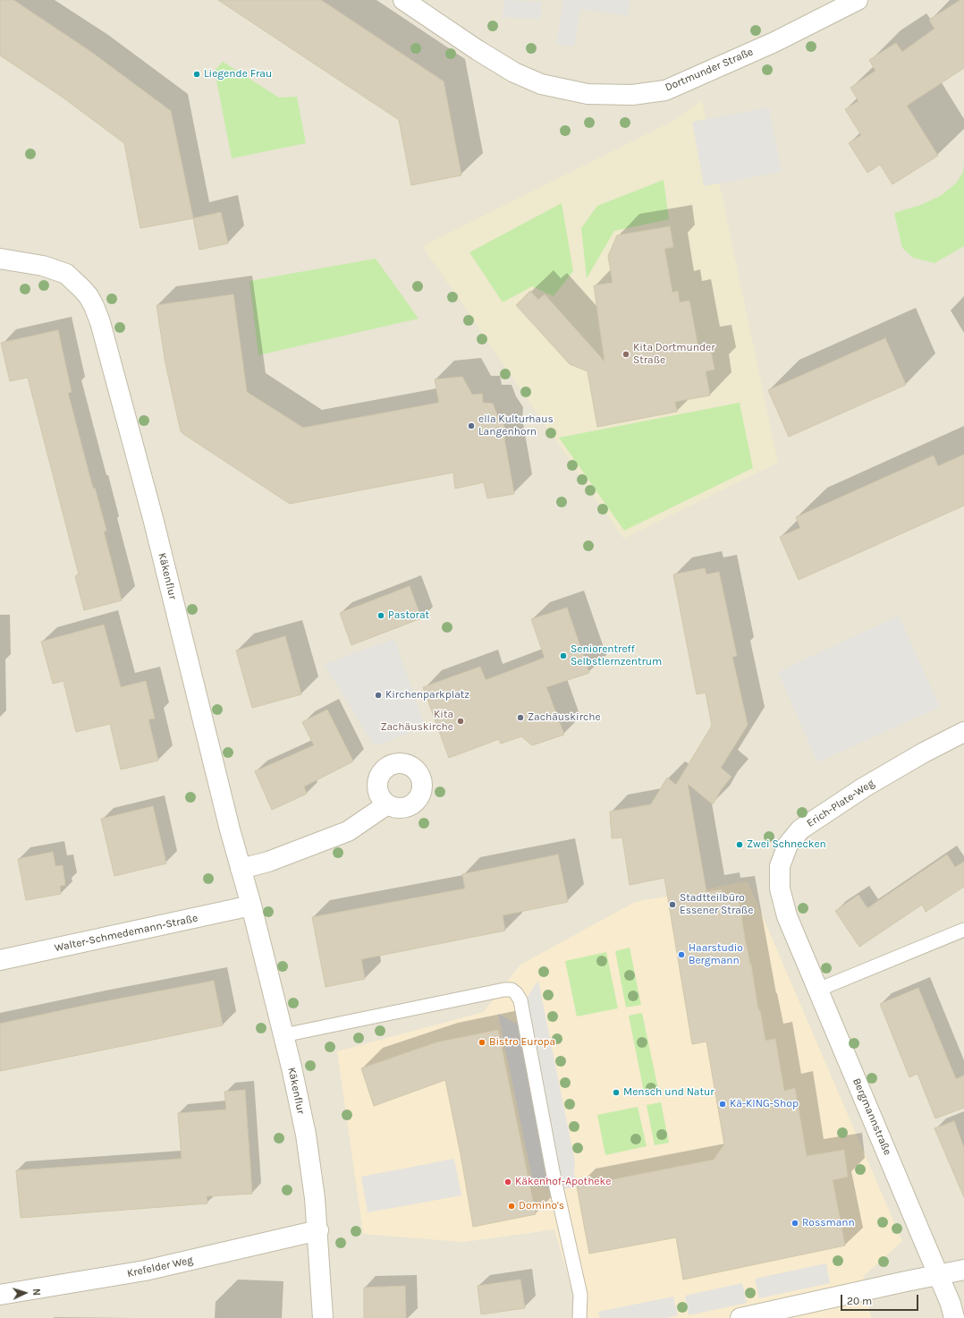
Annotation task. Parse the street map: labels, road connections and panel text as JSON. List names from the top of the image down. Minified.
{"streets":{"street":["Dortmunder Straße","Käkenflur","Erich-Plate-Weg","Walter-Schmedemann-Straße","Bergmannstraße","Krefelder Weg"]},"crossings":[["Käkenflur","Walter-Schmedemann-Straße"],["Käkenflur","Krefelder Weg"],["Erich-Plate-Weg","Bergmannstraße"]],"places":["Liegende Frau","Kita Dortmunder Straße","ella Kulturhaus Langenhorn","Pastorat","Seniorentreff Selbstlernzentrum","Kirchenparkplatz","Zachäuskirche","Kita Zachäuskirche","Zwei Schnecken","Stadtteilbüro Essener Straße","Haarstudio Bergmann","Bistro Europa","Mensch und Natur","Kä-KING-Shop","Käkenhof-Apotheke","Domino's","Rossmann"],"scale_bar":"20 m","north":"right"}
